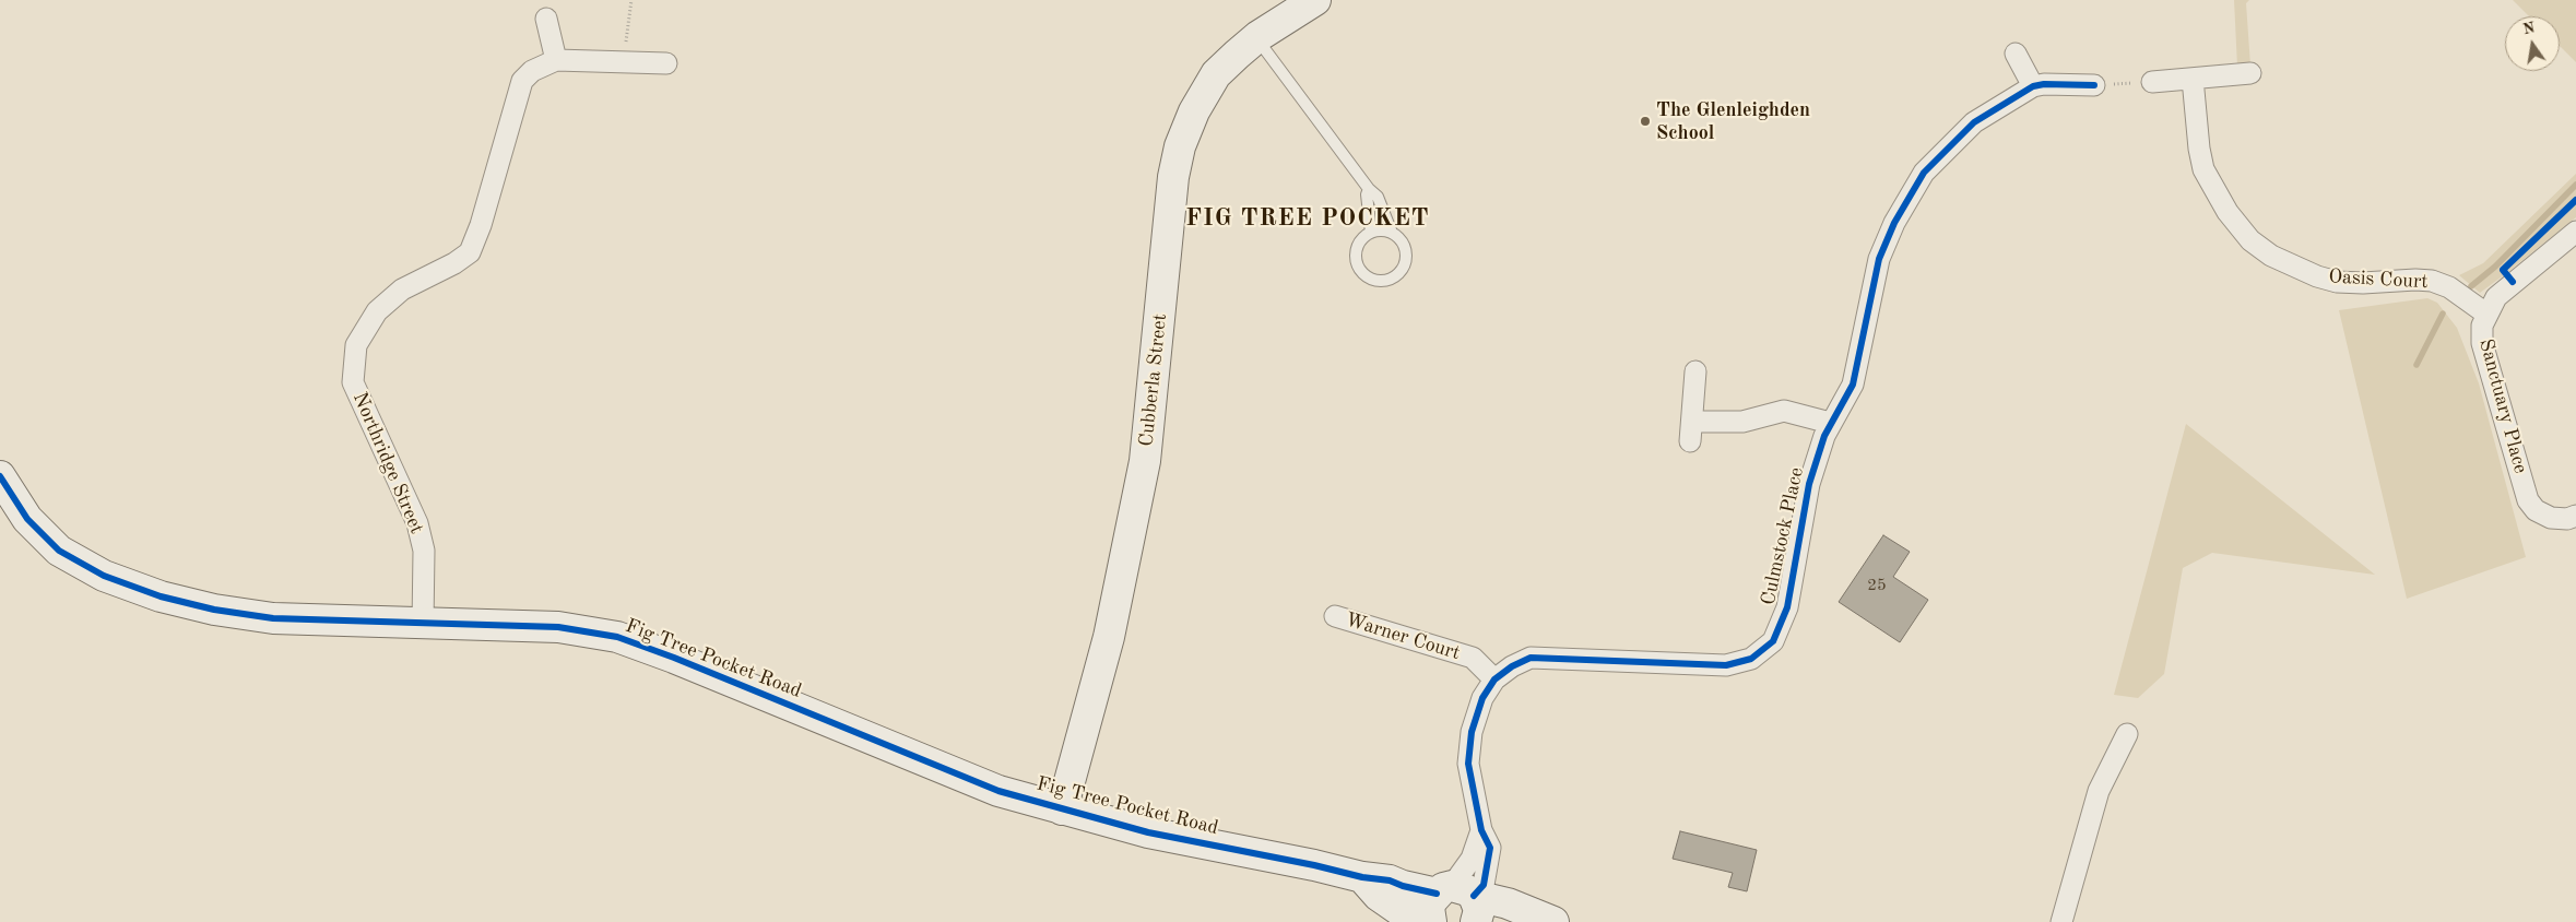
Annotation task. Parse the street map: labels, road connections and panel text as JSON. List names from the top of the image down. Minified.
{"streets":{"street":["Oasis Court","Cubberla Street","Sanctuary Place","Northridge Street","Culmstock Place","Warner Court","Fig Tree Pocket Road"]},"crossings":[["Oasis Court","Sanctuary Place"],["Cubberla Street","Fig Tree Pocket Road"],["Northridge Street","Fig Tree Pocket Road"],["Culmstock Place","Warner Court"],["Culmstock Place","Fig Tree Pocket Road"]],"districts":["FIG TREE POCKET"],"places":["The Glenleighden School"],"house_numbers":["25"],"north":"top"}
